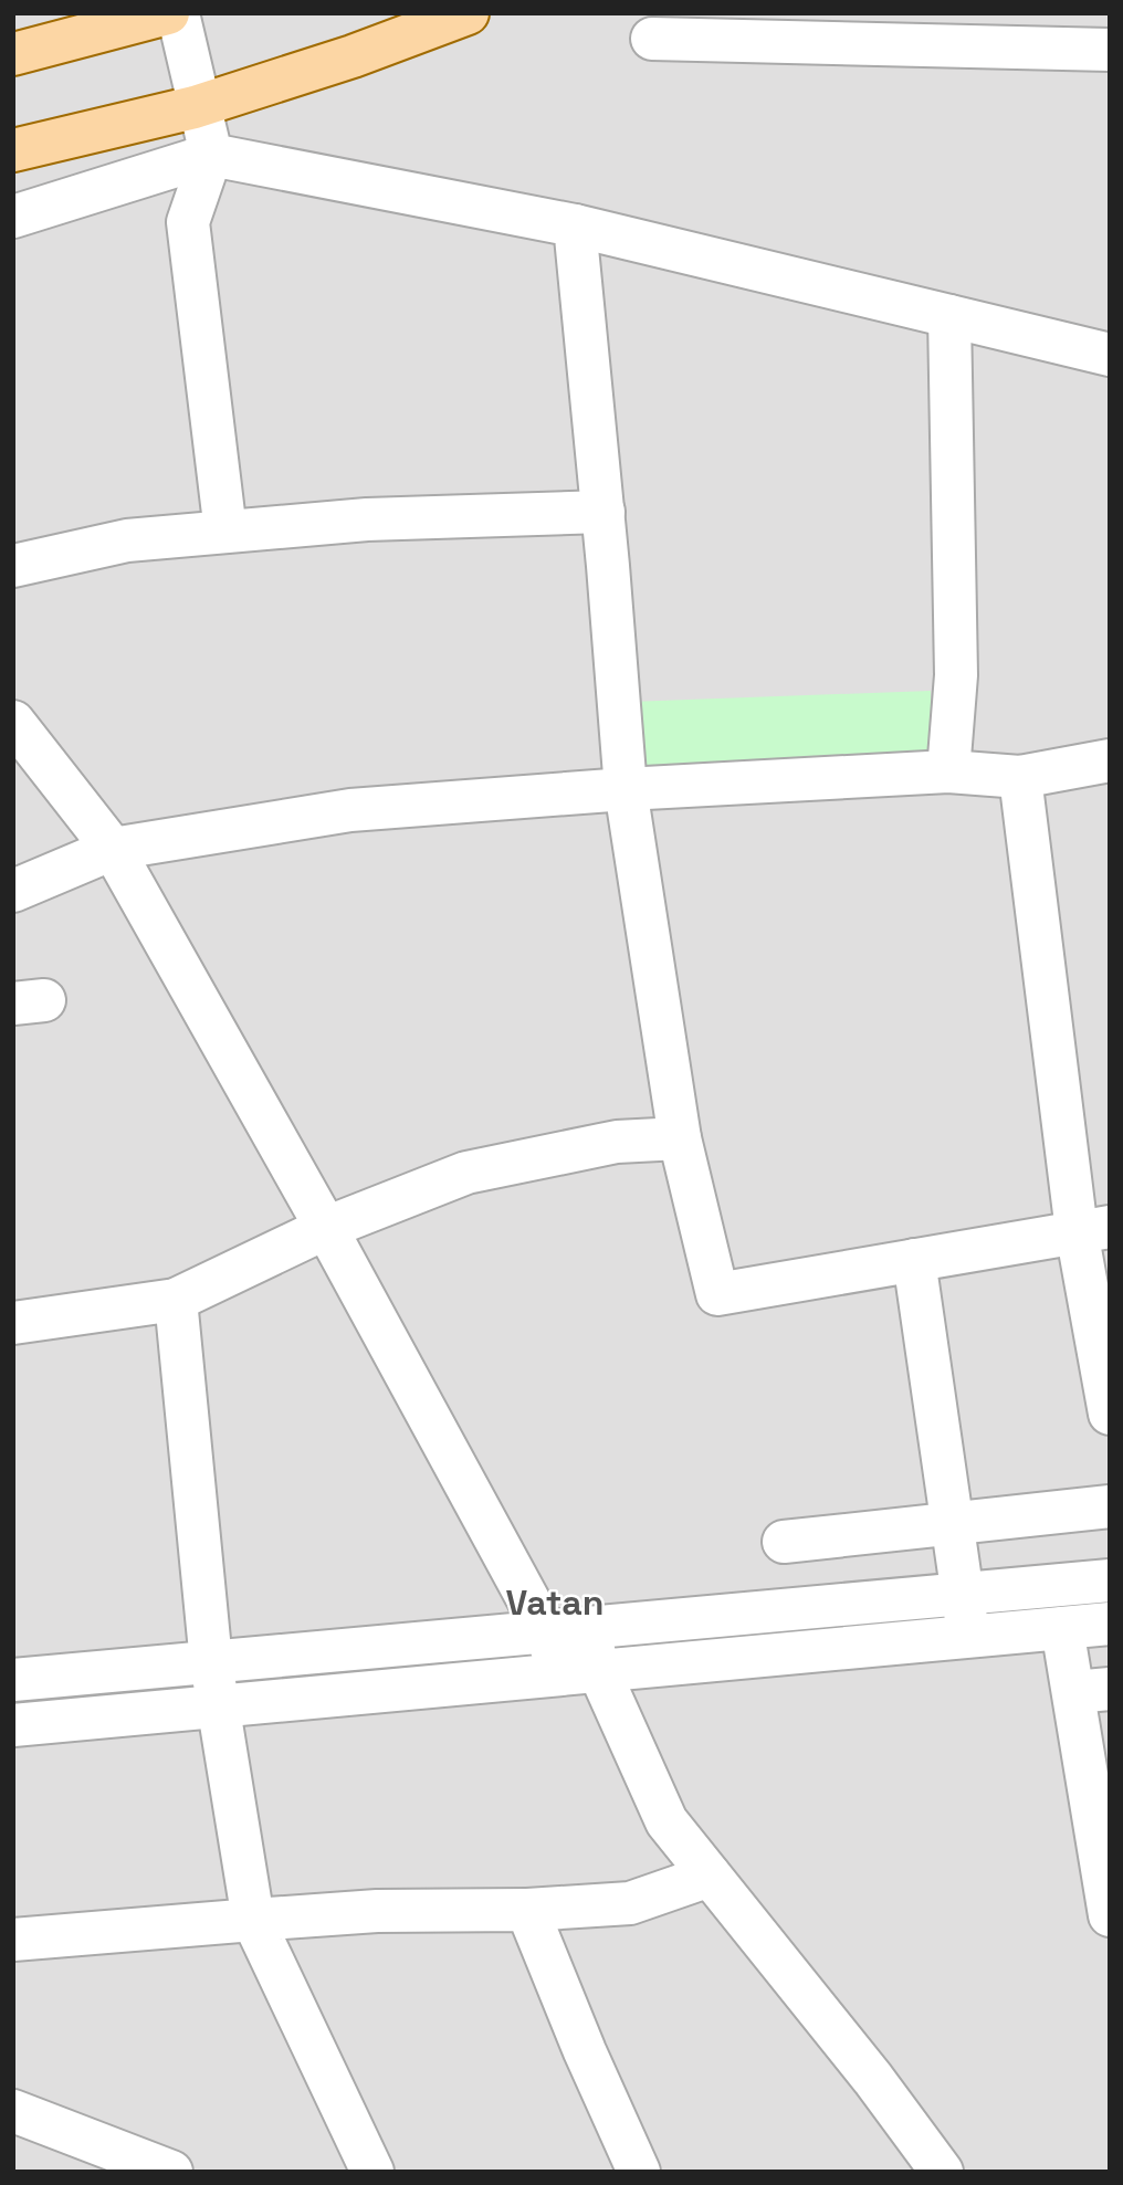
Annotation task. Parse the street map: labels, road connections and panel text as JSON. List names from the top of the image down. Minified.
{"districts":["Vatan"]}
